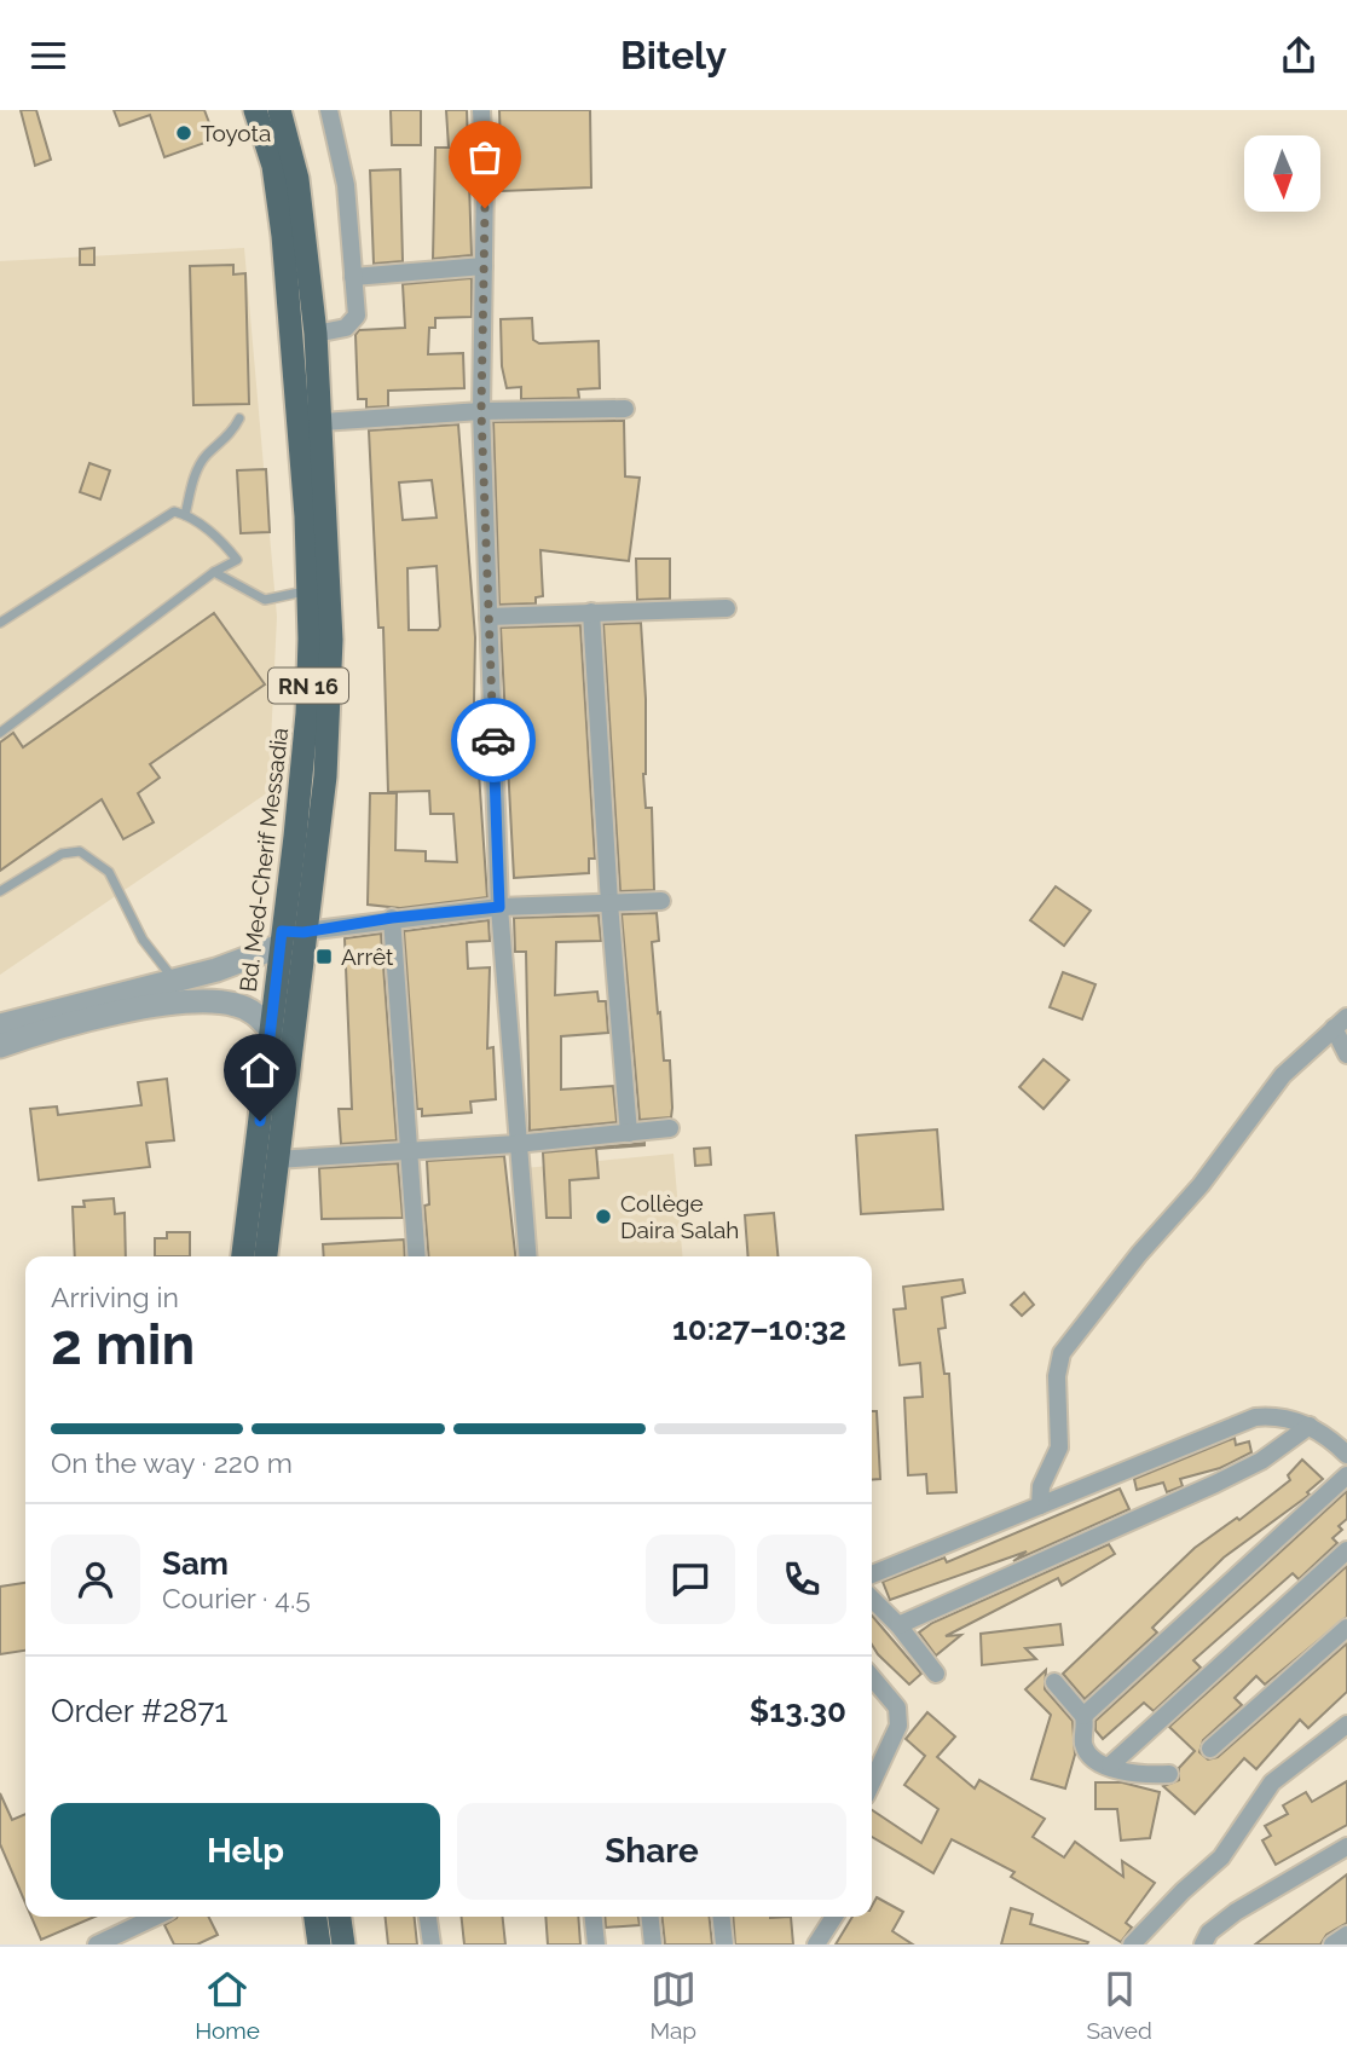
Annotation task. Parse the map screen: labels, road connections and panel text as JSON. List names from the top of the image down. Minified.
{"streets":{"highway":["RN 16","Bd. Med-Cherif Messadia"]},"places":{"other":["Toyota","Collège Daira Salah"],"transit":["Arrêt"]},"north":"bottom","page":{"header":"Bitely","heading":["2 min","Arriving in","10:27–10:32"],"panel":["Sam","Courier · 4.5","Order #2871","$13.30"],"bar":"On the way · 220 m","buttons":["Help","Share"],"tabs":["Home","Map","Saved"]}}
